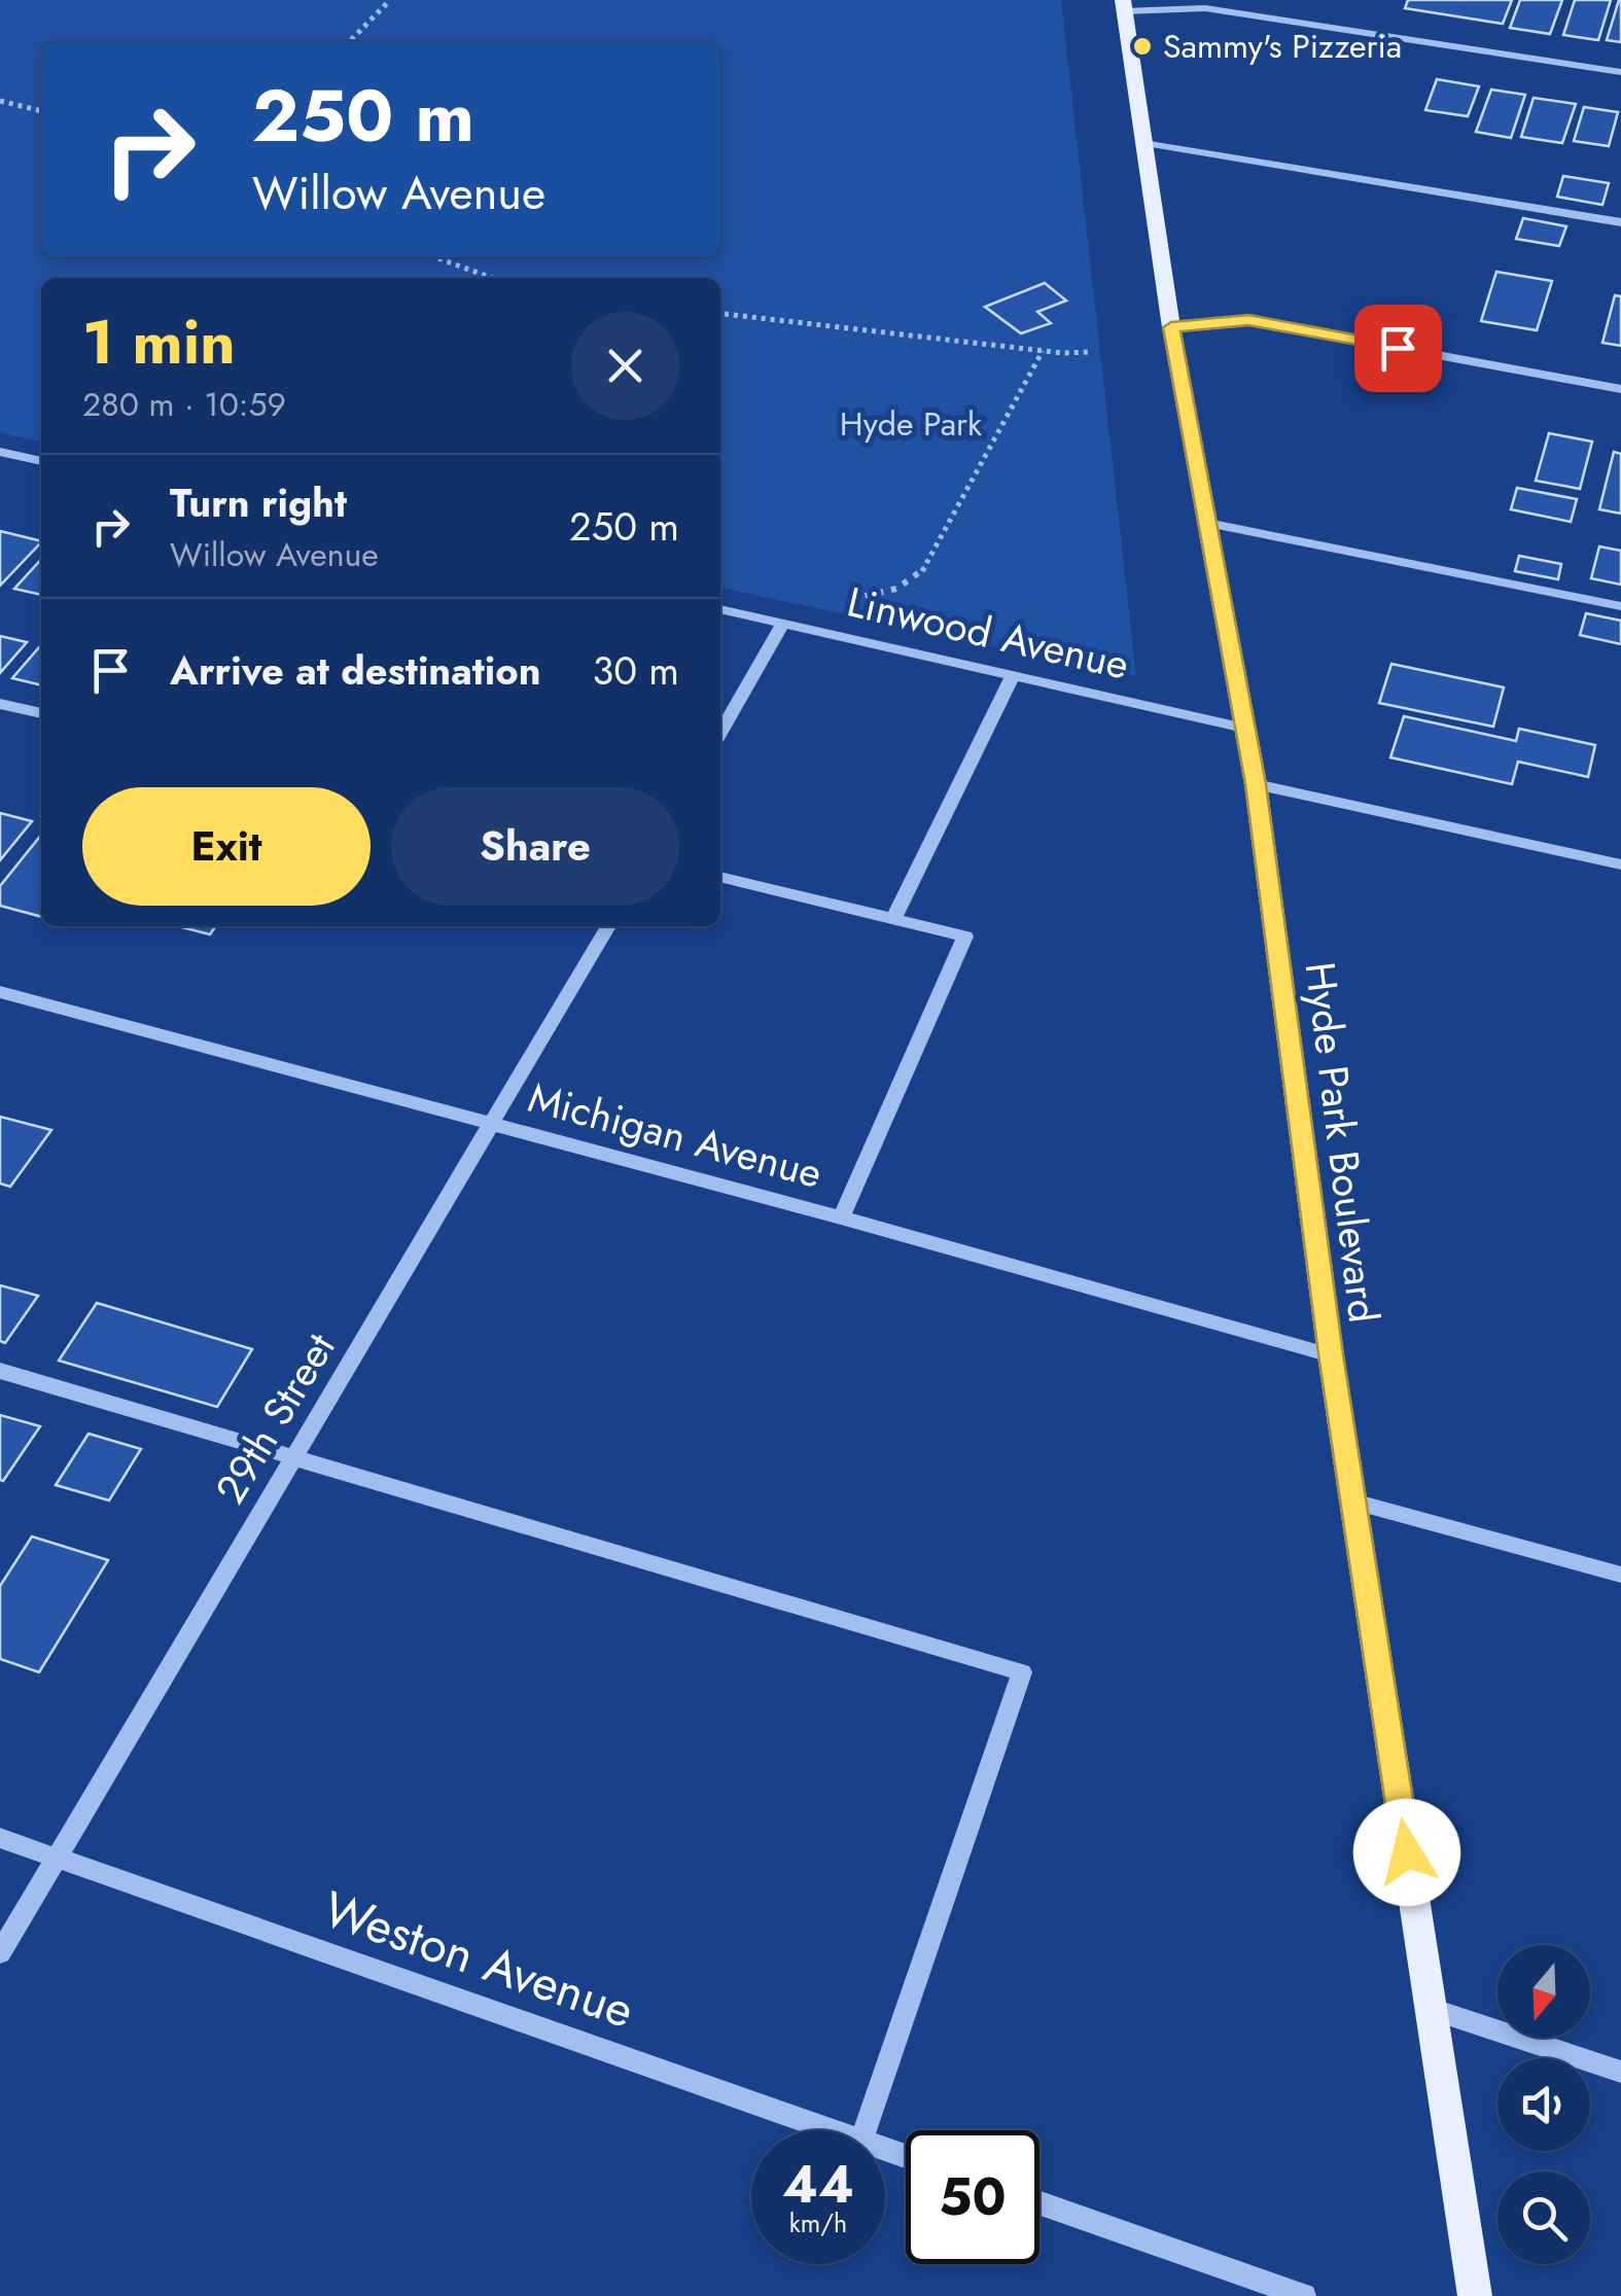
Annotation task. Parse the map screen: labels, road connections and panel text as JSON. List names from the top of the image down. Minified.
{"streets":{"main road":["Hyde Park Boulevard"],"street":["Linwood Avenue","Michigan Avenue","29th Street","Weston Avenue"]},"crossings":[["Linwood Avenue","Hyde Park Boulevard"],["Michigan Avenue","Hyde Park Boulevard"],["Michigan Avenue","29th Street"],["29th Street","Weston Avenue"]],"parks":["Hyde Park"],"places":["Sammy's Pizzeria"],"north":"bottom","page":{"turn":["250 m","Willow Avenue"],"heading":["1 min","280 m · 10:59"],"list":[{"name":"Turn right","note":"Willow Avenue","value":"250 m"},{"name":"Arrive at destination","value":"30 m"}],"buttons":["Exit","Share"],"speed":"44 km/h","limit":"50"}}
